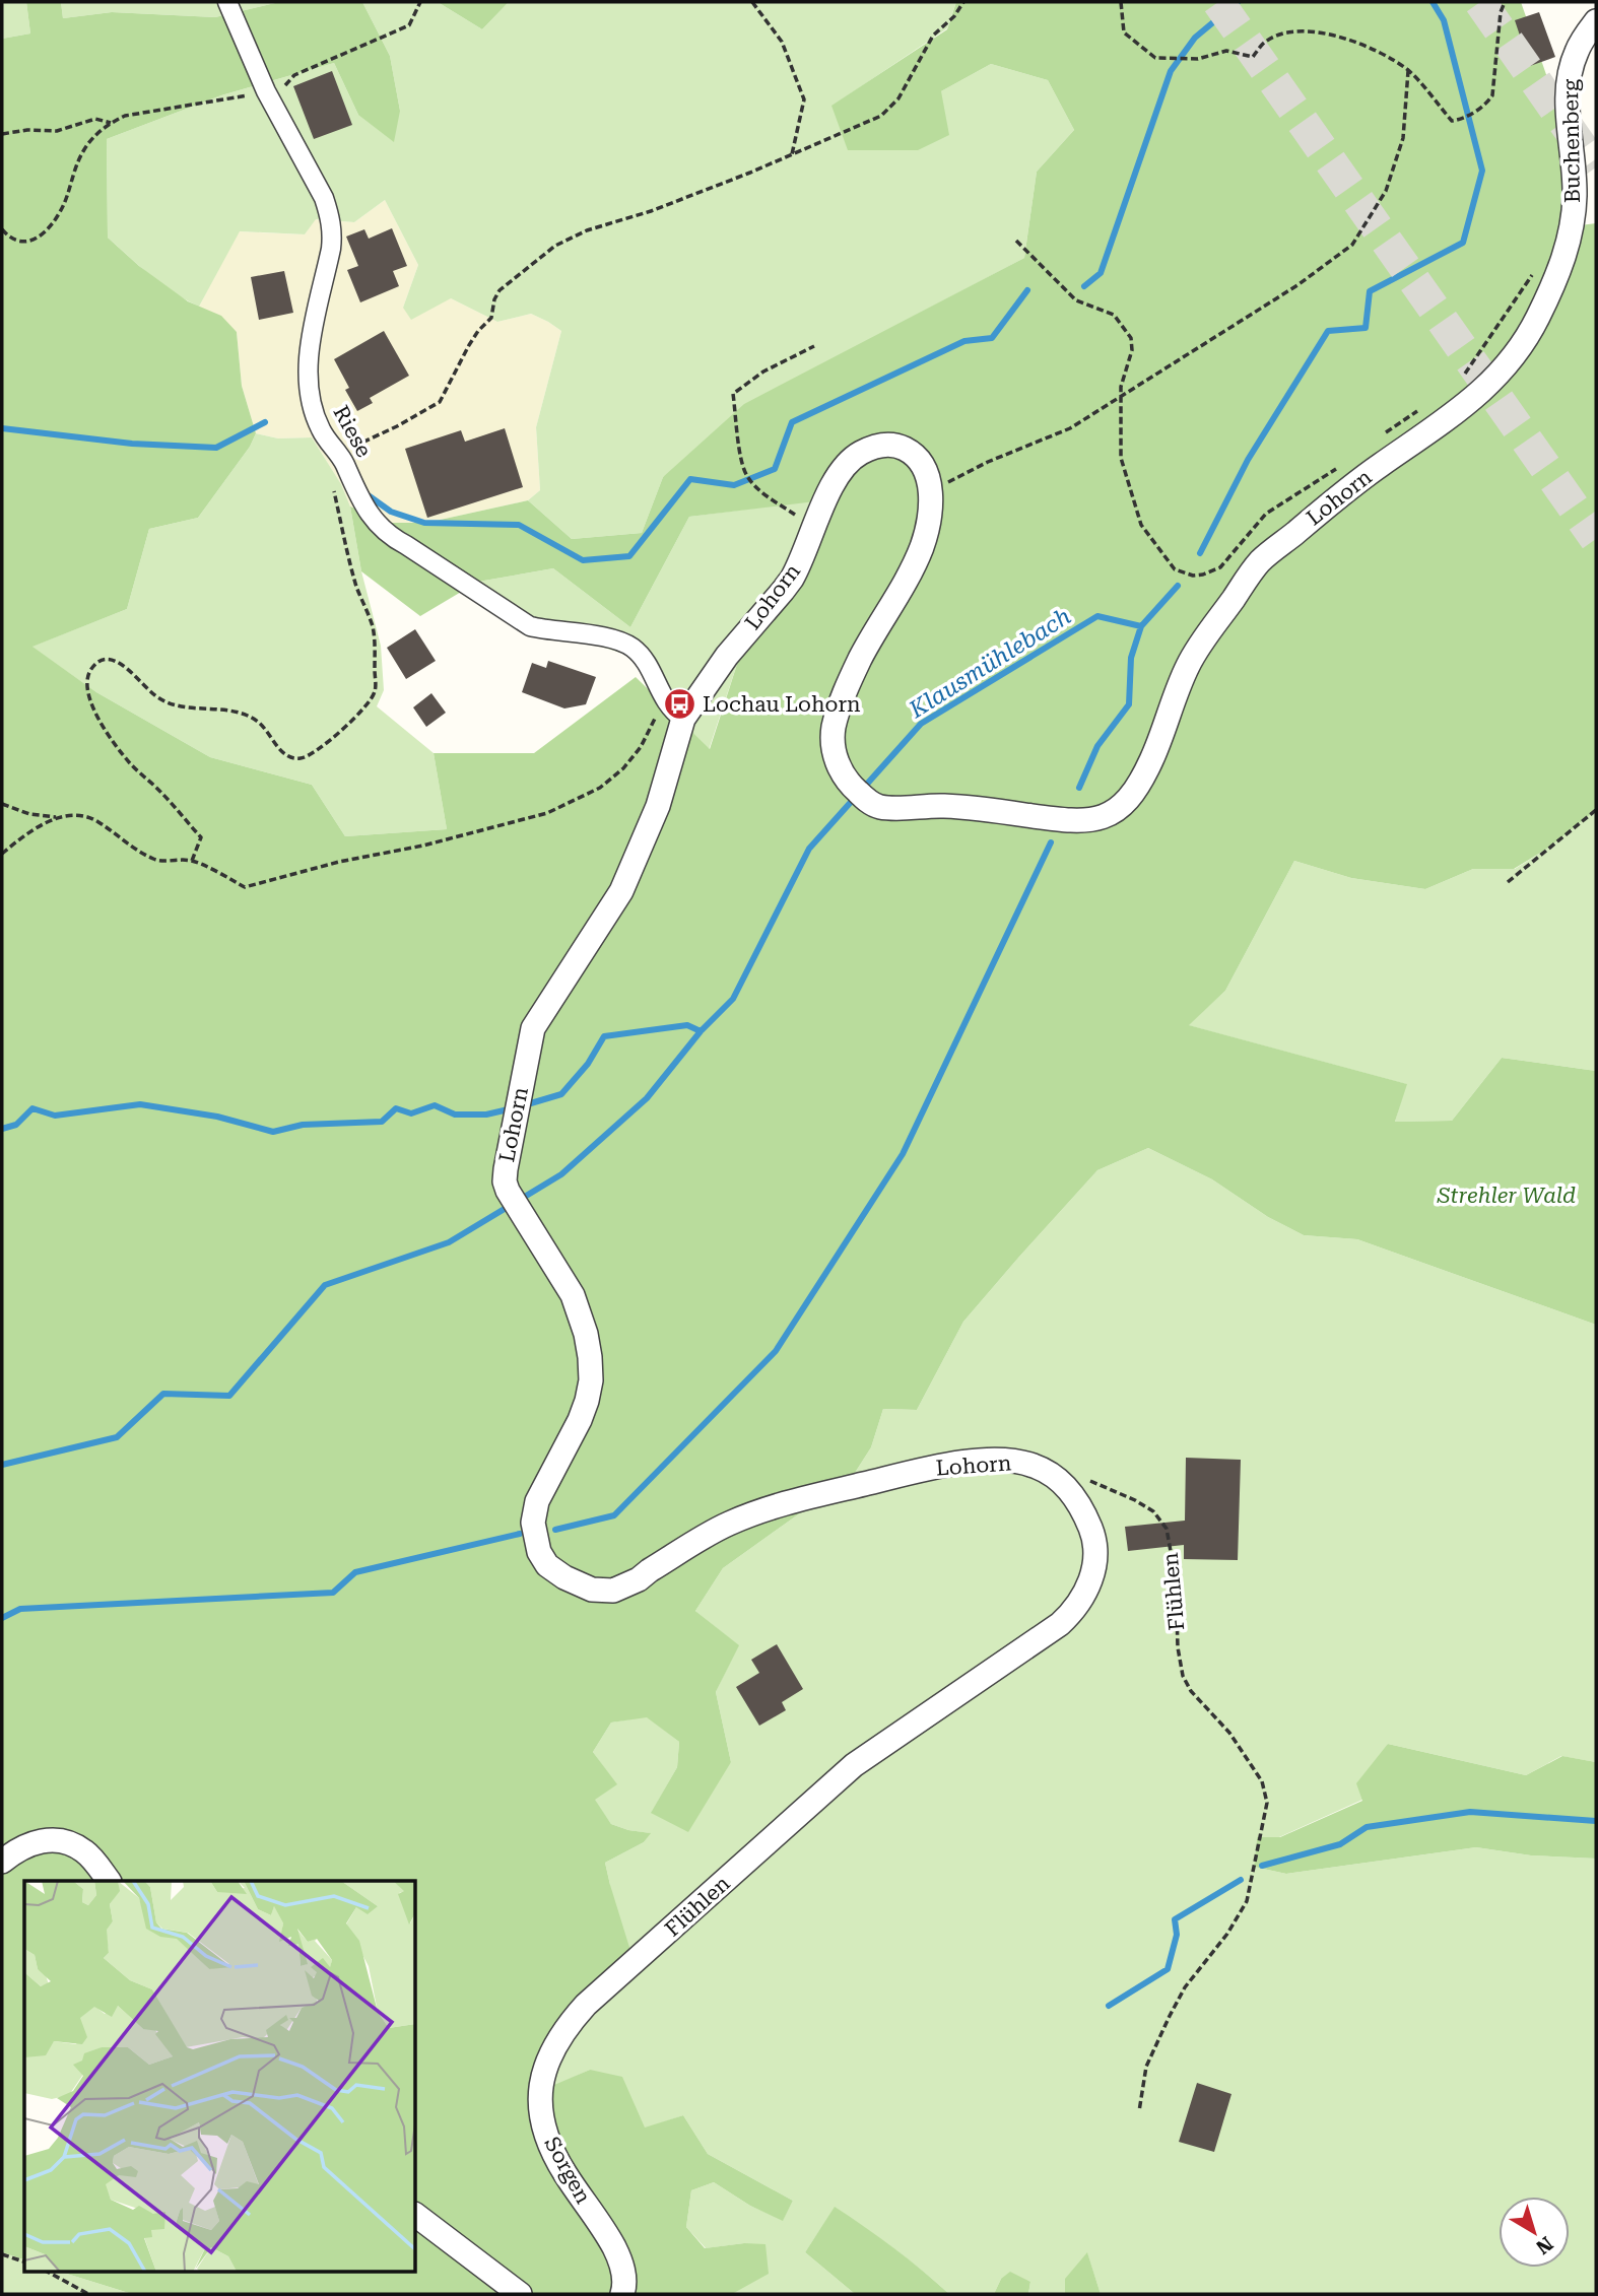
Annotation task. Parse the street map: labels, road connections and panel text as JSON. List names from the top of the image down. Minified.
{"streets":{"street":["Buchenberg","Riese","Lohorn","Flühlen","Sorgen"]},"crossings":[["Buchenberg","Lohorn"],["Riese","Lohorn"],["Lohorn","Flühlen"],["Flühlen","Sorgen"]],"water":["Klausmühlebach"],"parks":["Strehler Wald"],"places":{"bus stop":["Lochau Lohorn"]},"north":"bottom right"}
